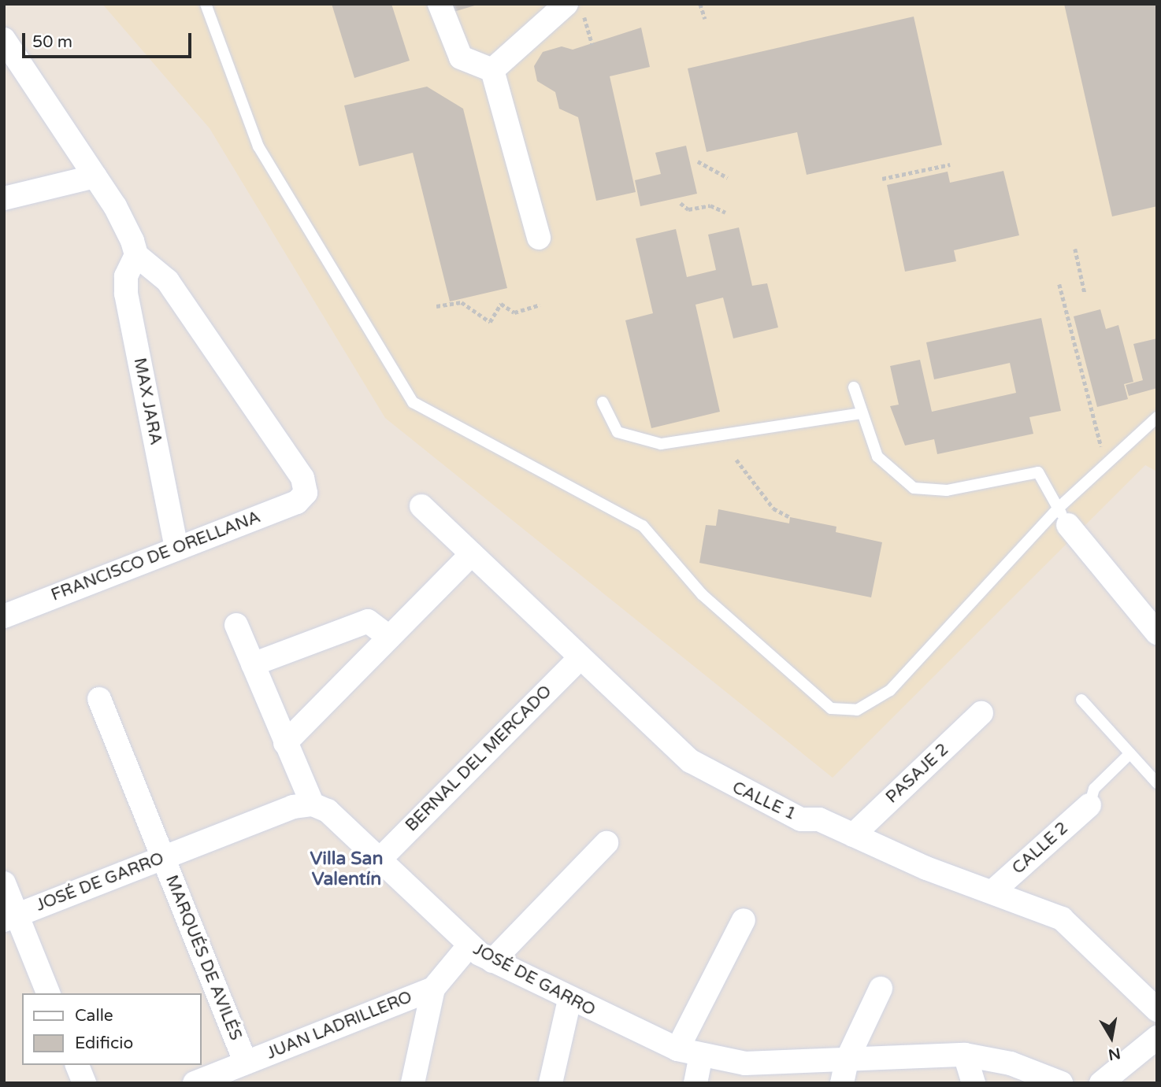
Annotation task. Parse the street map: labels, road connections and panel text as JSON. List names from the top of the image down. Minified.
{"streets":{"street":["MAX JARA","FRANCISCO DE ORELLANA","BERNAL DEL MERCADO","PASAJE 2","CALLE 1","CALLE 2","JOSÉ DE GARRO","MARQUÉS DE AVILÉS","JUAN LADRILLERO"]},"crossings":[["MAX JARA","FRANCISCO DE ORELLANA"],["BERNAL DEL MERCADO","CALLE 1"],["BERNAL DEL MERCADO","JOSÉ DE GARRO"],["PASAJE 2","CALLE 1"],["CALLE 1","CALLE 2"],["JOSÉ DE GARRO","MARQUÉS DE AVILÉS"],["JOSÉ DE GARRO","JUAN LADRILLERO"],["MARQUÉS DE AVILÉS","JUAN LADRILLERO"]],"districts":["Villa San Valentín"],"legend":["Calle","Edificio"],"scale_bar":"50 m","north":"bottom"}
